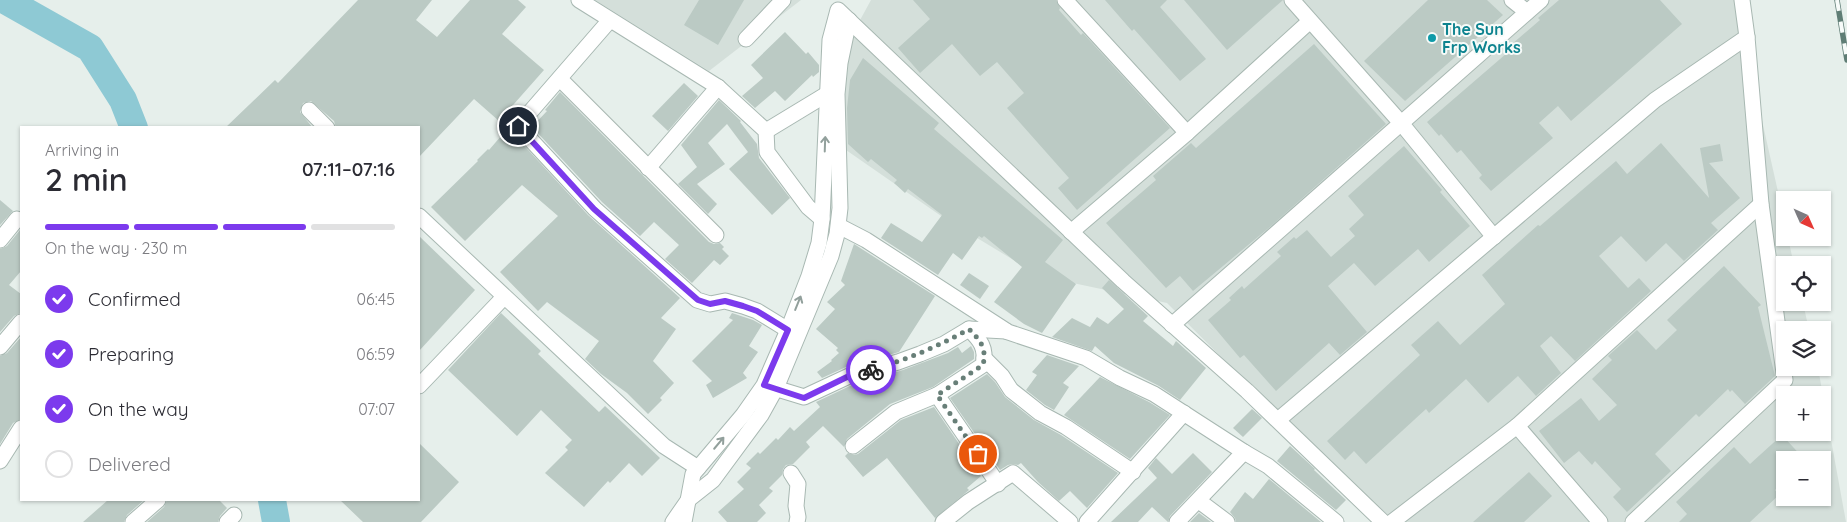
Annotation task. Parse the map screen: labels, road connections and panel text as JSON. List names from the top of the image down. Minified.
{"places":["The Sun Frp Works"],"north":"bottom right","page":{"heading":["2 min","Arriving in","07:11–07:16"],"map_buttons":["+","−"],"bar":"On the way · 230 m","list":[["Confirmed","06:45"],["Preparing","06:59"],["On the way","07:07"],"Delivered"]}}
